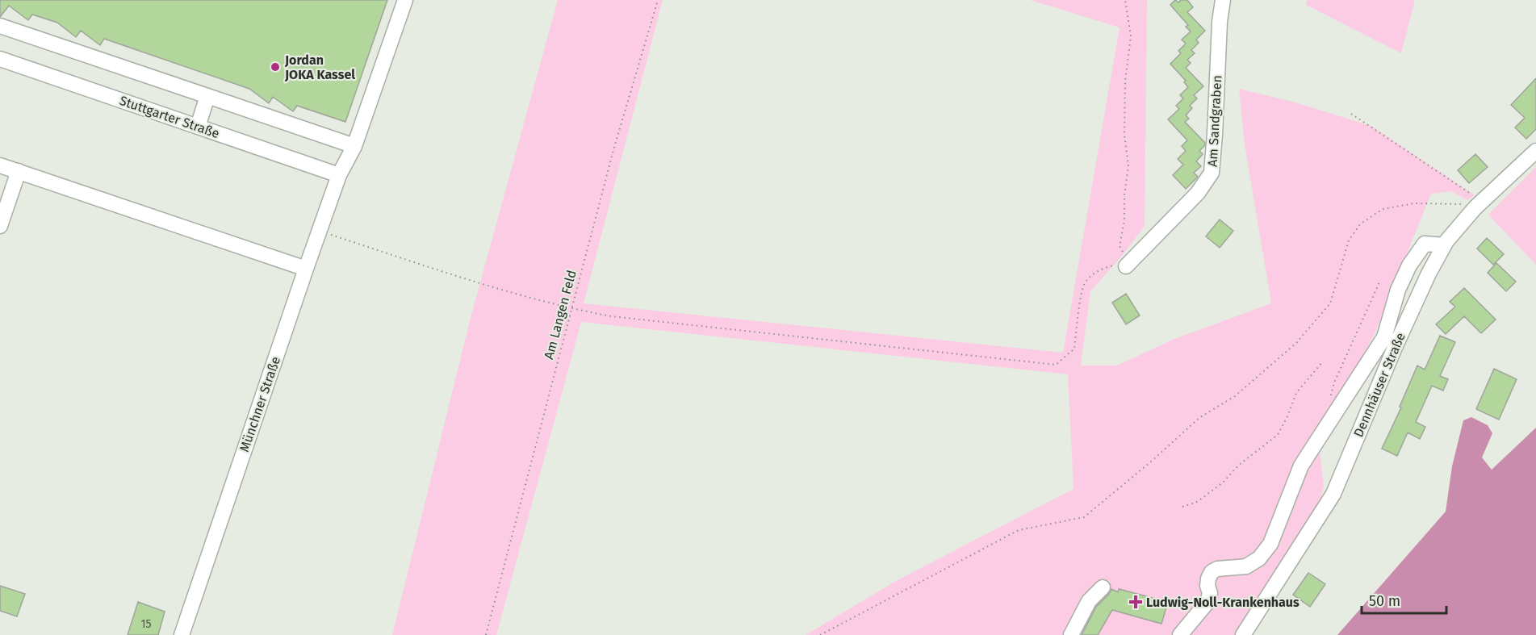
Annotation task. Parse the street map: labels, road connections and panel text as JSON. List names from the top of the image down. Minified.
{"streets":{"street":["Stuttgarter Straße","Am Sandgraben","Dennhäuser Straße","Münchner Straße"],"path":["Am Langen Feld"]},"crossings":[["Stuttgarter Straße","Münchner Straße"]],"places":{"other":["Jordan JOKA Kassel"],"health":["Ludwig-Noll-Krankenhaus"]},"house_numbers":["15"],"scale_bar":"50 m"}
